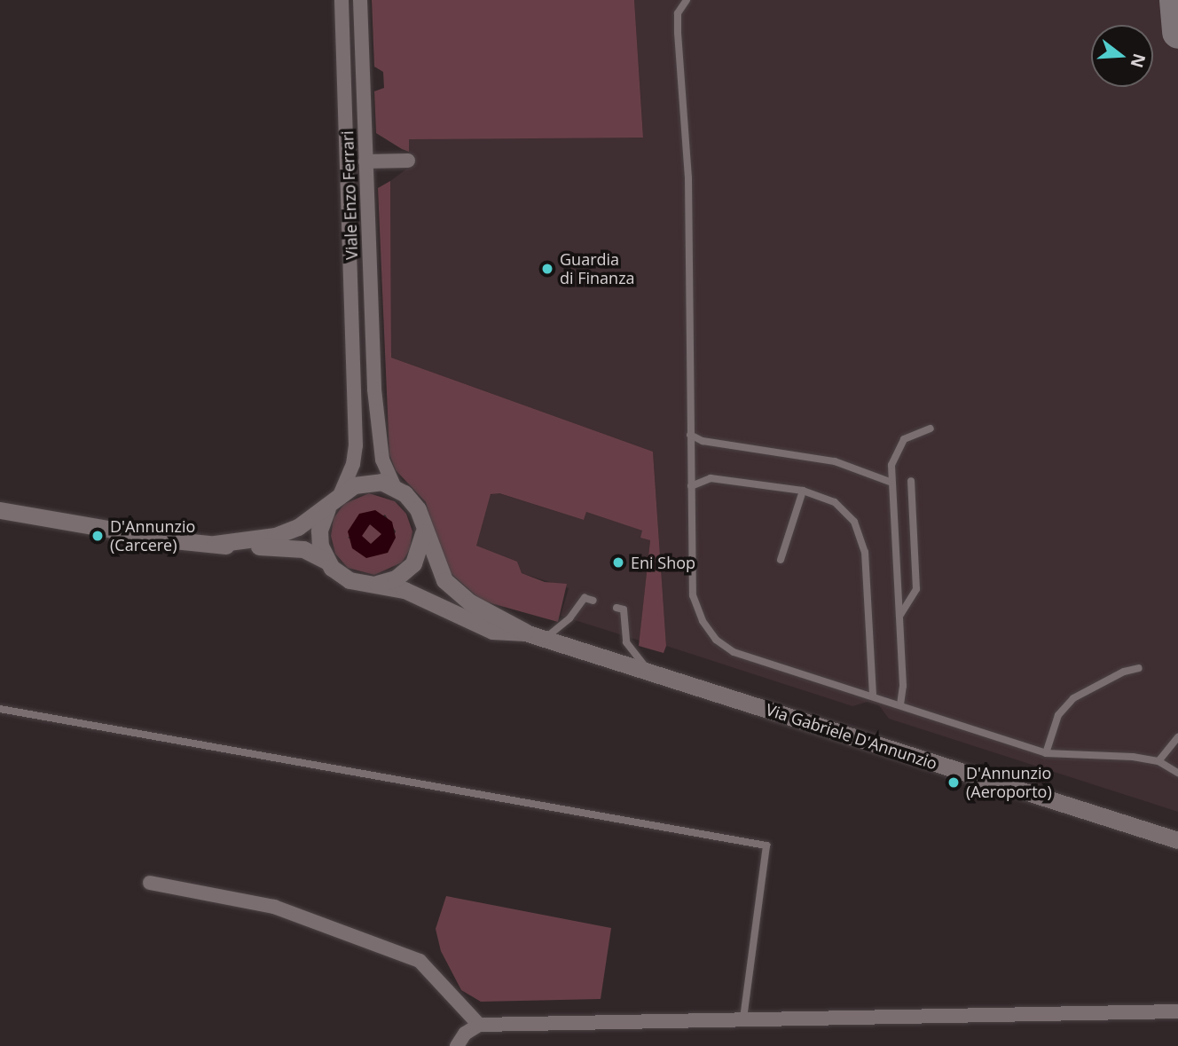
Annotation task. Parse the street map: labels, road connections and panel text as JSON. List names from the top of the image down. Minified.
{"streets":{"main road":["Via Gabriele D'Annunzio"],"street":["Viale Enzo Ferrari"]},"places":["Guardia di Finanza","D'Annunzio (Carcere)","Eni Shop","D'Annunzio (Aeroporto)"],"north":"right"}
